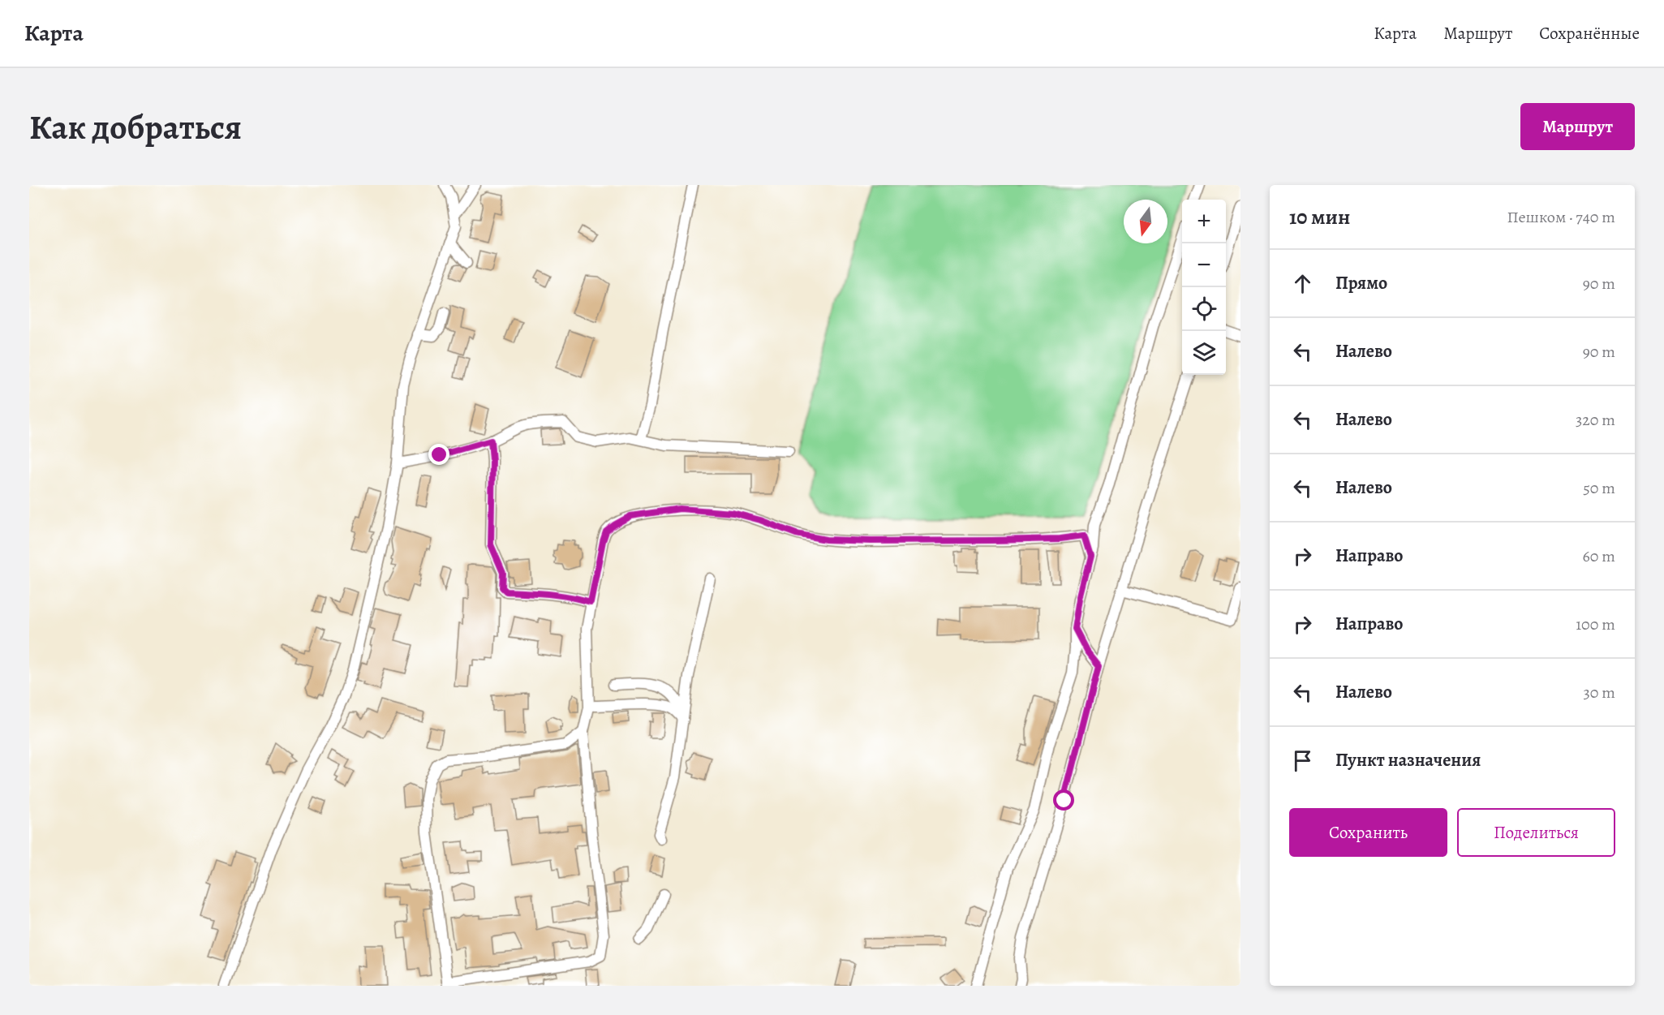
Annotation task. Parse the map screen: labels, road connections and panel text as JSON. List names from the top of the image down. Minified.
{"north":"bottom","page":{"header":"Карта","nav":["Карта","Маршрут","Сохранённые"],"buttons":["Маршрут",["Сохранить","Поделиться"]],"title":"Как добраться","heading":["10 мин","Пешком · 740 m"],"map_buttons":["+","−"],"list":[["Прямо","90 m"],["Налево","90 m"],["Налево","320 m"],["Налево","50 m"],["Направо","60 m"],["Направо","100 m"],["Налево","30 m"],"Пункт назначения"]}}
